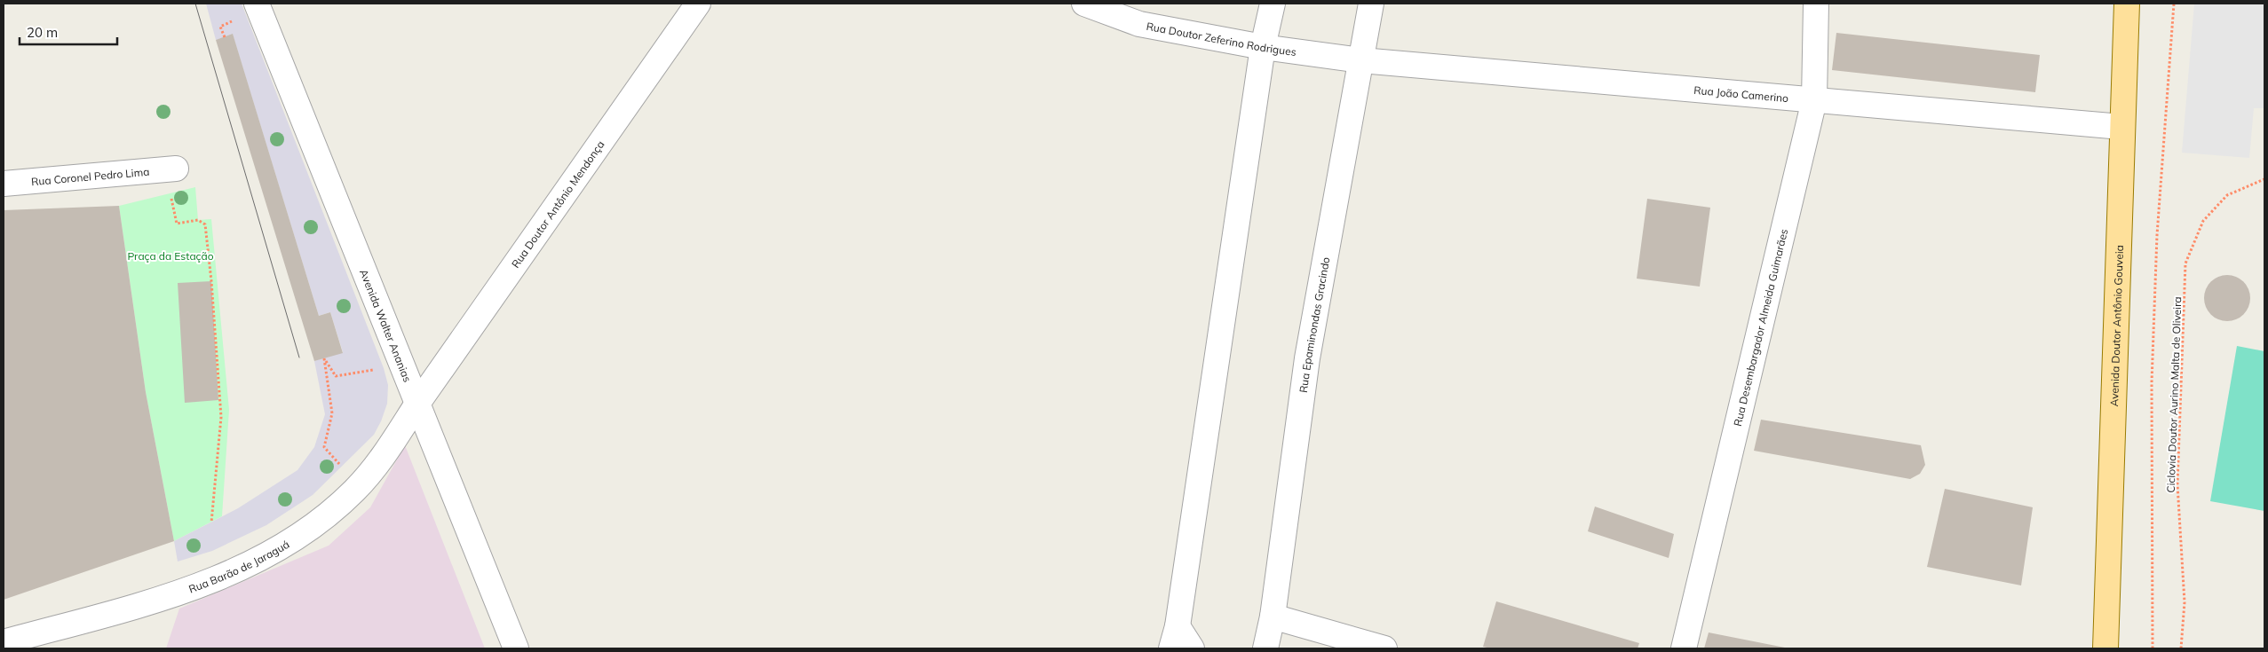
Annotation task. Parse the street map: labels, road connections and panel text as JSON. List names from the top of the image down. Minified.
{"streets":{"main road":["Avenida Doutor Antônio Gouveia"],"street":["Rua Doutor Zeferino Rodrigues","Rua João Camerino","Rua Coronel Pedro Lima","Rua Doutor Antônio Mendonça","Avenida Walter Ananias","Rua Epaminondas Gracindo","Rua Desembargador Almeida Guimarães","Rua Barão de Jaraguá"],"path":["Ciclovia Doutor Aurino Malta de Oliveira"]},"crossings":[["Rua Doutor Zeferino Rodrigues","Rua João Camerino"],["Rua Doutor Zeferino Rodrigues","Rua Epaminondas Gracindo"],["Rua João Camerino","Rua Epaminondas Gracindo"],["Rua João Camerino","Avenida Doutor Antônio Gouveia"],["Rua João Camerino","Rua Desembargador Almeida Guimarães"],["Rua Doutor Antônio Mendonça","Avenida Walter Ananias"],["Rua Doutor Antônio Mendonça","Rua Barão de Jaraguá"],["Avenida Walter Ananias","Rua Barão de Jaraguá"]],"parks":["Praça da Estação"],"scale_bar":"20 m"}
